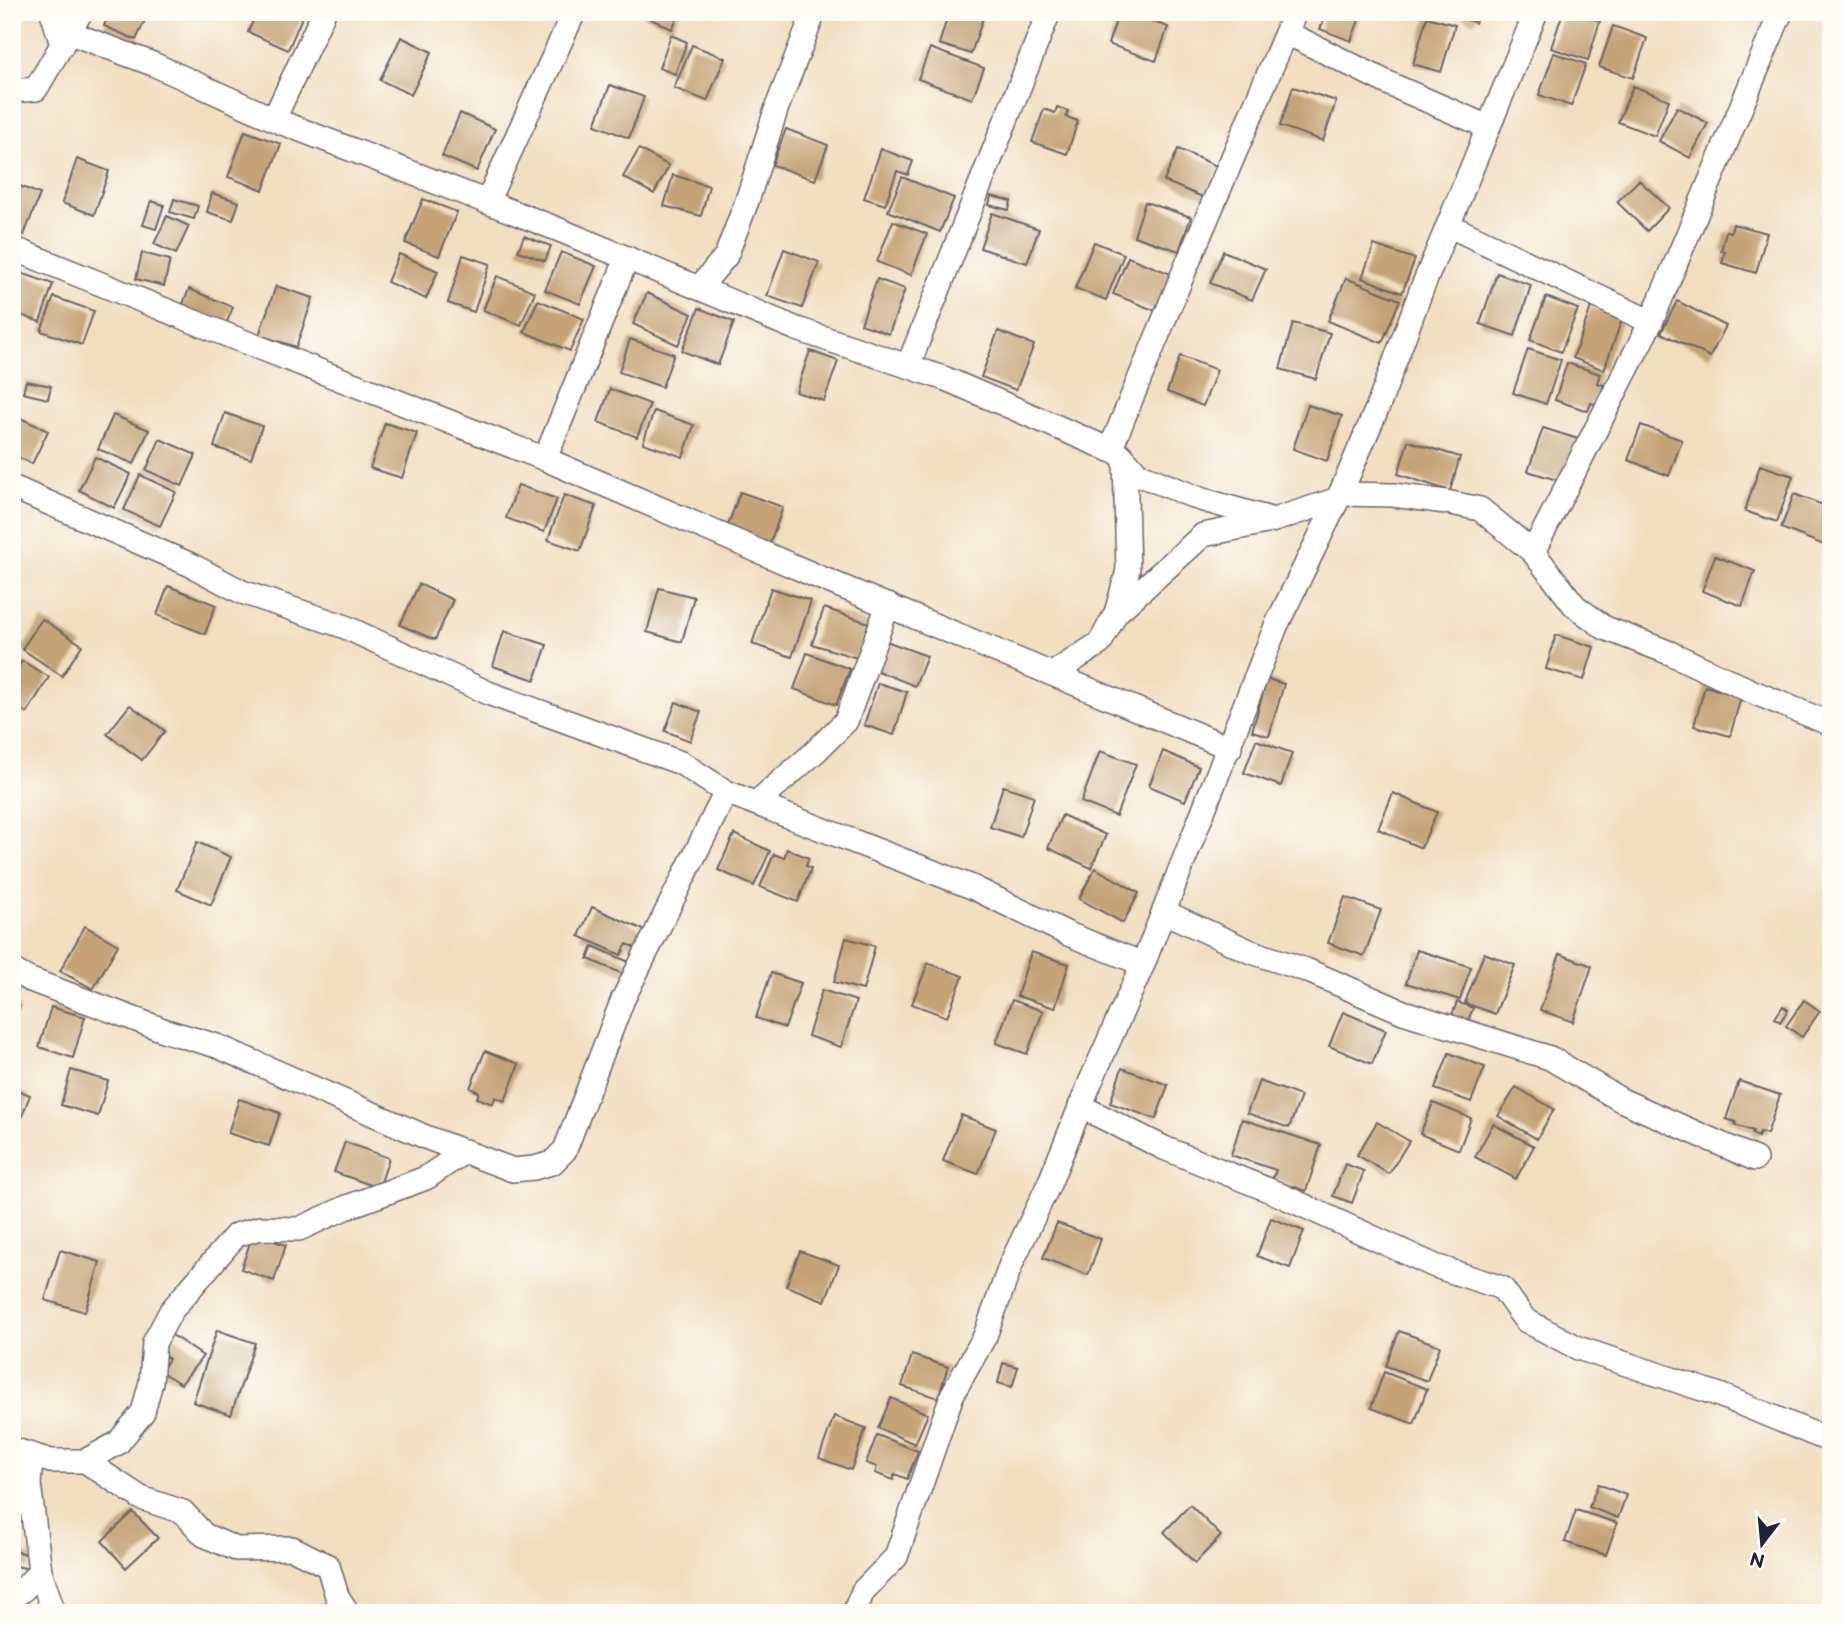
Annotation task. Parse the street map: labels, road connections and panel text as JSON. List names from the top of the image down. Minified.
{"north":"bottom"}
